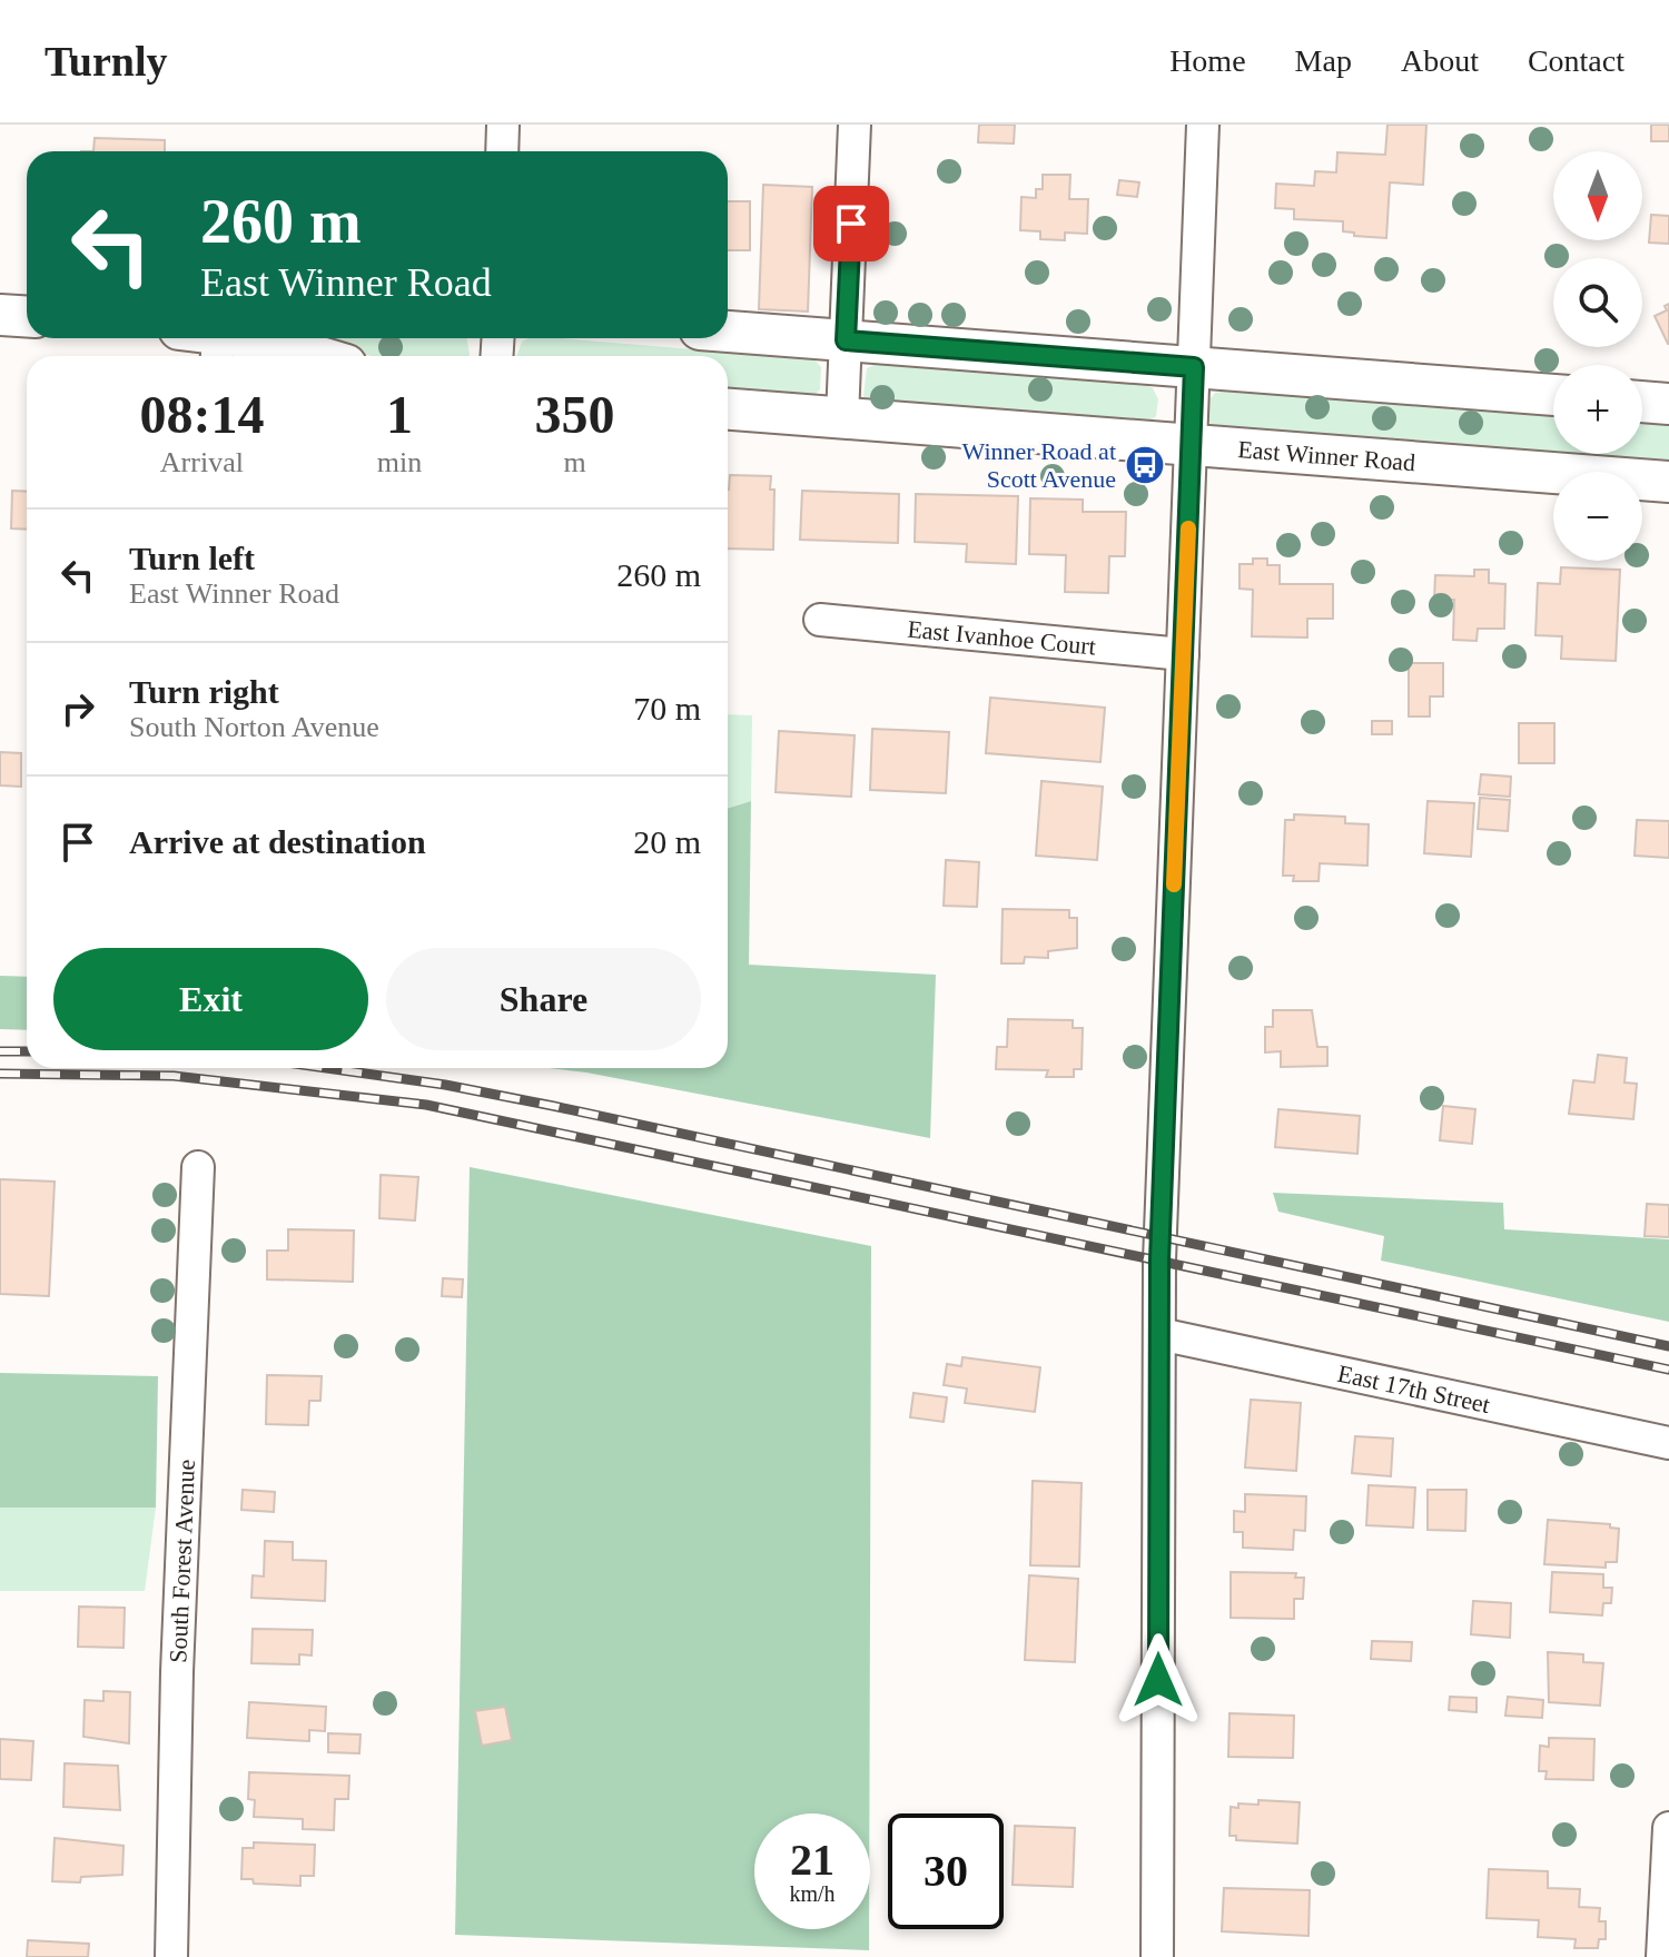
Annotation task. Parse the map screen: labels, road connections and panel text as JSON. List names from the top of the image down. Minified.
{"streets":{"street":["East Winner Road","East Ivanhoe Court","East 17th Street","South Forest Avenue"]},"places":{"bus stop":["Winner Road at Scott Avenue"]},"north":"bottom","page":{"header":"Turnly","nav":["Home","Map","About","Contact"],"map_buttons":["+","−"],"turn":["260 m","East Winner Road"],"eta":["08:14","Arrival","1","min","350","m"],"list":[{"name":"Turn left","note":"East Winner Road","value":"260 m"},{"name":"Turn right","note":"South Norton Avenue","value":"70 m"},{"name":"Arrive at destination","value":"20 m"}],"buttons":["Exit","Share"],"speed":"21 km/h","limit":"30"}}
